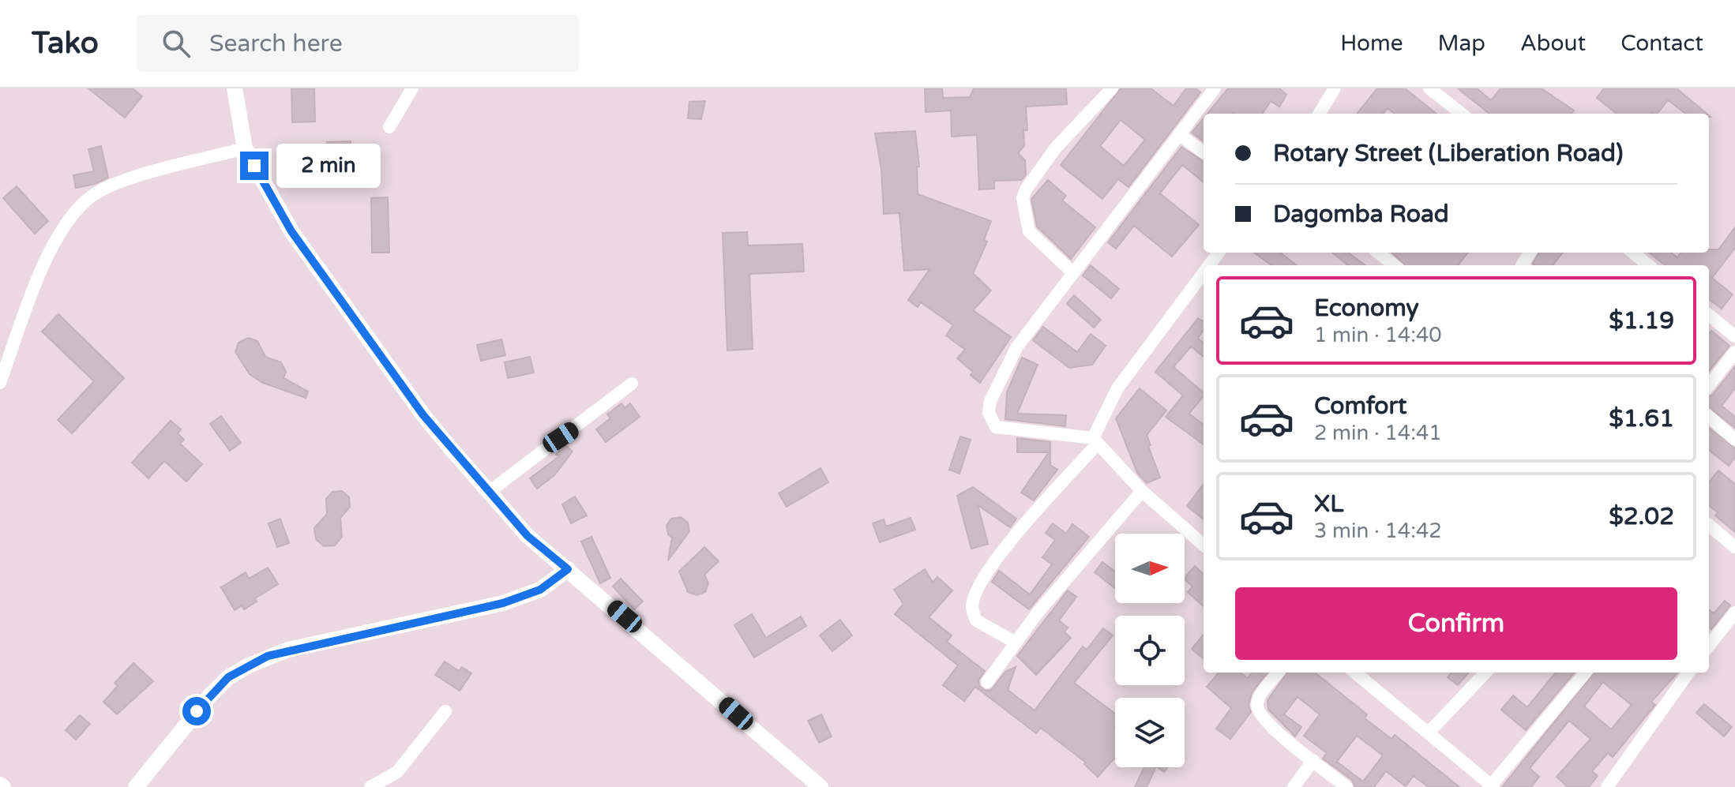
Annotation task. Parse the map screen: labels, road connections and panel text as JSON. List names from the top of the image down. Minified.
{"north":"right","page":{"header":"Tako","search":"Search here","nav":["Home","Map","About","Contact"],"banner":["Rotary Street (Liberation Road)","Dagomba Road"],"bubble":"2 min","list":[{"name":"Economy","note":"1 min · 14:40","value":"$1.19"},{"name":"Comfort","note":"2 min · 14:41","value":"$1.61"},{"name":"XL","note":"3 min · 14:42","value":"$2.02"}],"buttons":"Confirm"}}
